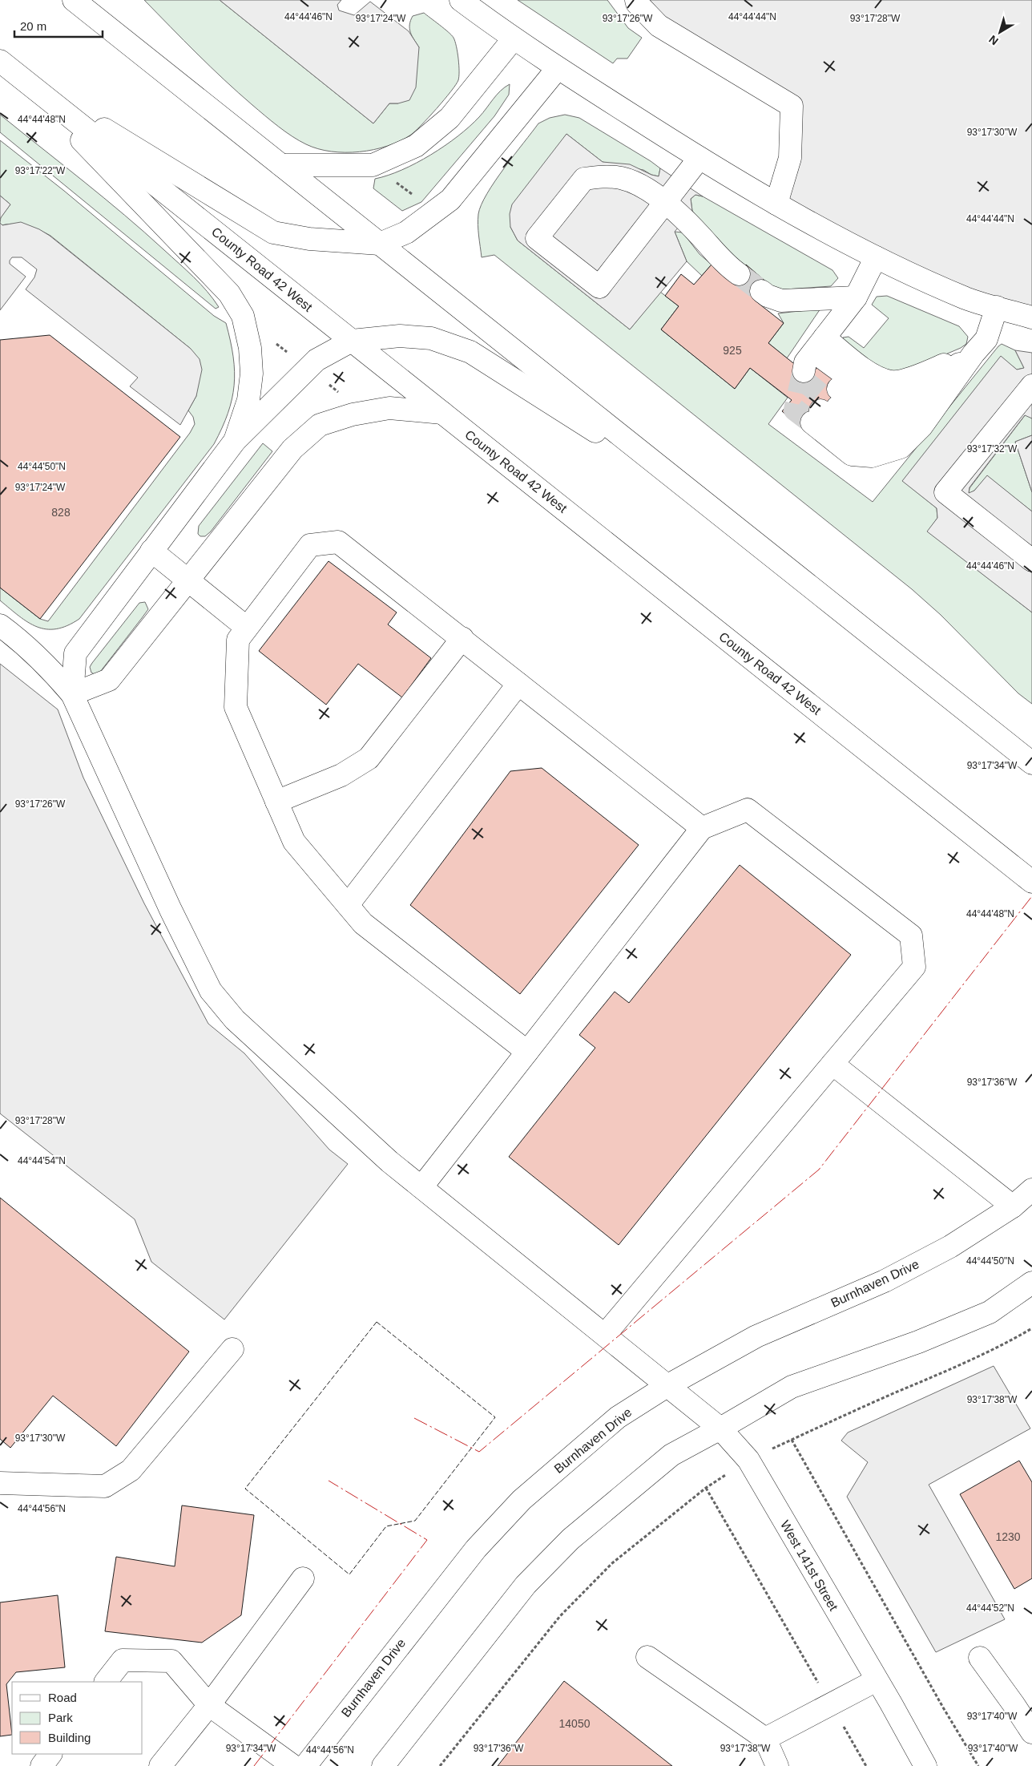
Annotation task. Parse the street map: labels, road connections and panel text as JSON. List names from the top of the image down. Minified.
{"streets":{"main road":["County Road 42 West","Burnhaven Drive","West 141st Street"]},"crossings":[["Burnhaven Drive","West 141st Street"]],"house_numbers":["925","828","1230","14050"],"legend":["Road","Park","Building"],"scale_bar":"20 m","north":"bottom left","coordinates":["44°44'46\"N","44°44'44\"N","93°17'24\"W","93°17'26\"W","93°17'28\"W","44°44'48\"N","93°17'30\"W","93°17'22\"W","93°17'32\"W","44°44'50\"N","93°17'34\"W","93°17'36\"W","44°44'54\"N","93°17'38\"W","44°44'56\"N","44°44'52\"N","93°17'40\"W"]}
